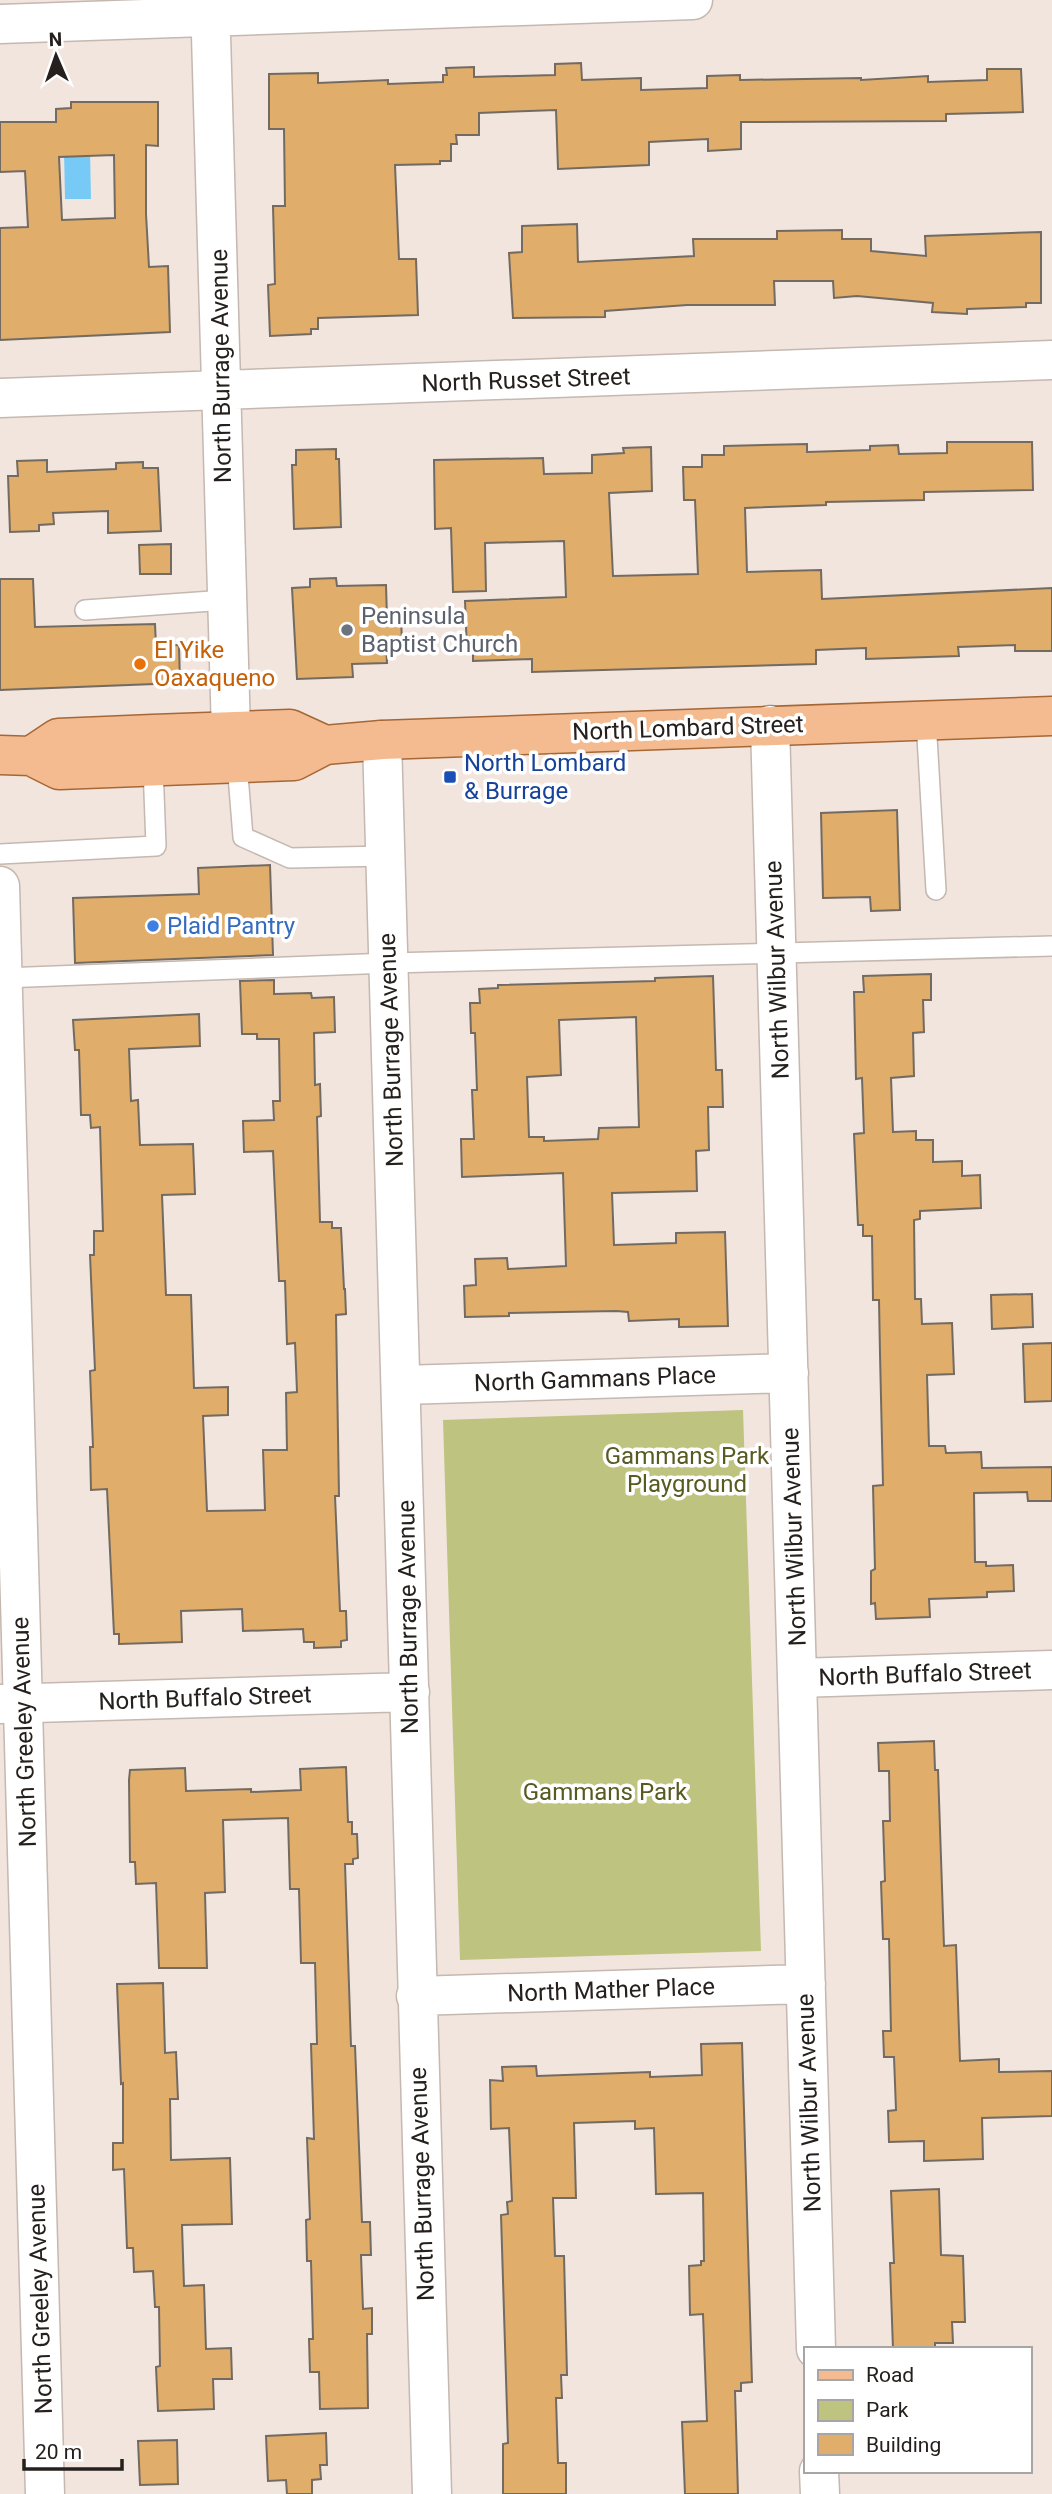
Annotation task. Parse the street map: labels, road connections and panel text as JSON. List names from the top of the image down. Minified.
{"streets":{"main road":["North Lombard Street"],"street":["North Burrage Avenue","North Russet Street","North Wilbur Avenue","North Gammans Place","North Buffalo Street","North Greeley Avenue","North Mather Place"]},"crossings":[["North Burrage Avenue","North Russet Street"],["North Burrage Avenue","North Lombard Street"],["North Burrage Avenue","North Gammans Place"],["North Burrage Avenue","North Buffalo Street"],["North Burrage Avenue","North Mather Place"],["North Lombard Street","North Wilbur Avenue"],["North Wilbur Avenue","North Gammans Place"],["North Wilbur Avenue","North Buffalo Street"],["North Wilbur Avenue","North Mather Place"],["North Buffalo Street","North Greeley Avenue"]],"parks":["Gammans Park Playground","Gammans Park"],"places":{"other":["Peninsula Baptist Church","El Yike Oaxaqueno","Plaid Pantry"],"transit":["North Lombard & Burrage"]},"legend":["Road","Park","Building"],"scale_bar":"20 m","north":"top"}
